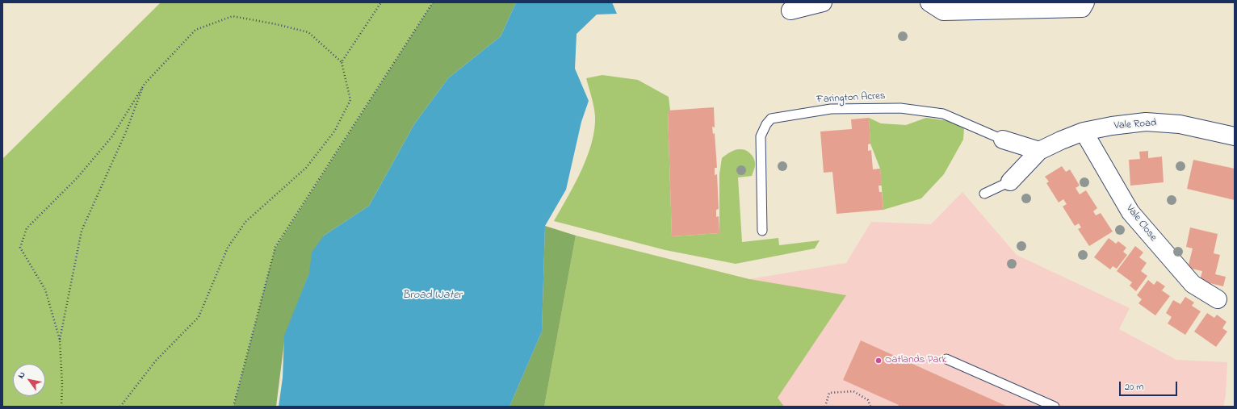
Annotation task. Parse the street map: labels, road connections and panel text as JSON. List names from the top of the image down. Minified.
{"streets":{"street":["Vale Road","Vale Close"],"lane":["Farington Acres"]},"crossings":[["Vale Road","Vale Close"]],"water":["Broad Water"],"places":["Oatlands Park"],"scale_bar":"20 m","north":"top left"}
